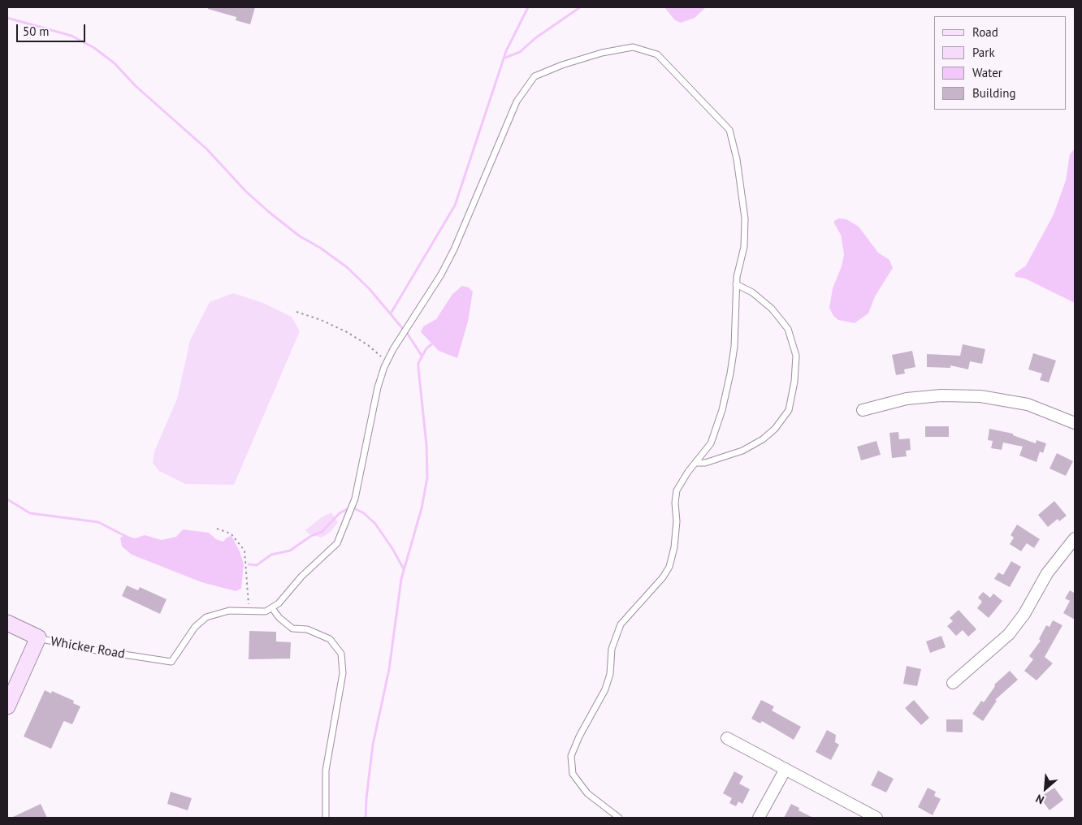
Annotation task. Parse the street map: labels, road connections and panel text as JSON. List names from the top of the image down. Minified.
{"streets":{"street":["Whicker Road"]},"legend":["Road","Park","Water","Building"],"scale_bar":"50 m","north":"bottom left"}
